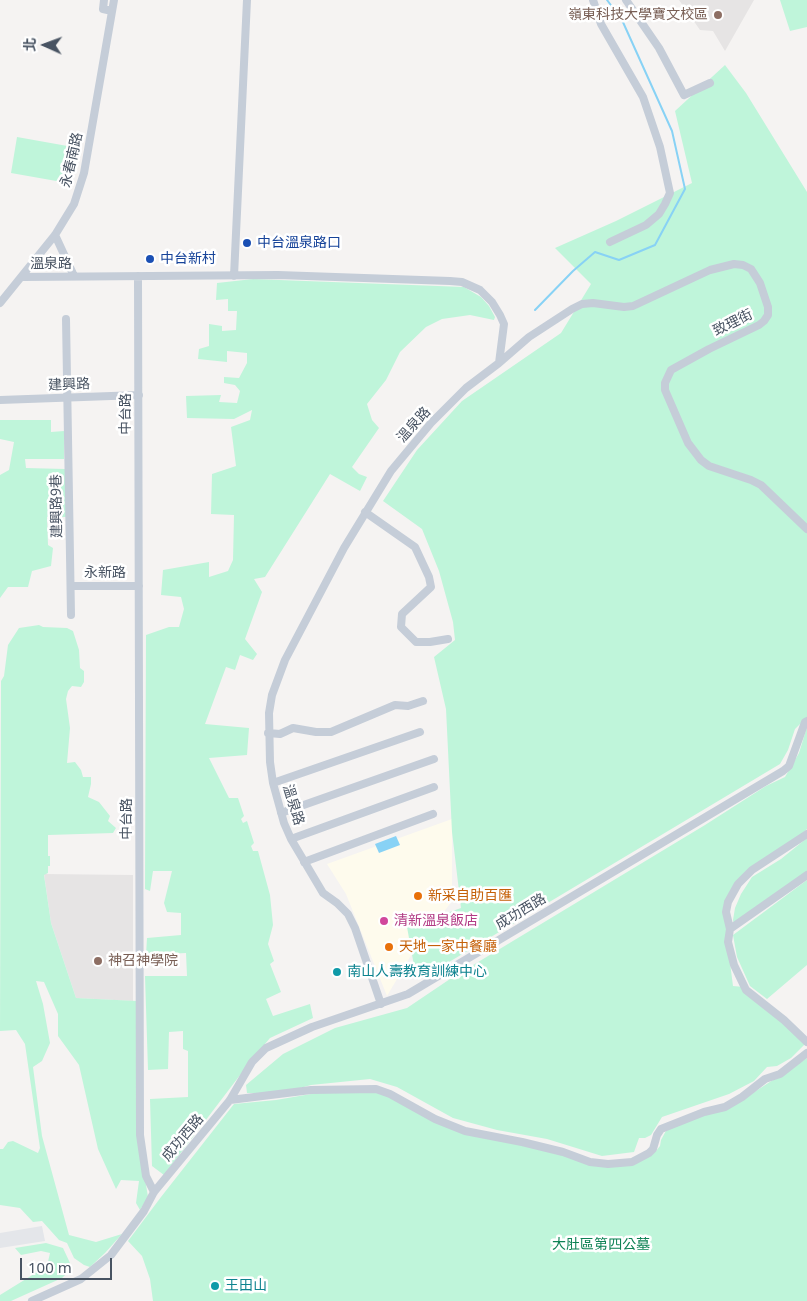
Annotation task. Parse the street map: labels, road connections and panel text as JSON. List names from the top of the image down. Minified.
{"streets":{"street":["永春南路","溫泉路","致理街","建興路","中台路","建興路9巷","永新路","成功西路"]},"crossings":[["永春南路","溫泉路"],["溫泉路","致理街"],["溫泉路","中台路"],["溫泉路","成功西路"],["建興路","中台路"],["建興路","建興路9巷"],["中台路","永新路"],["中台路","成功西路"],["建興路9巷","永新路"]],"parks":["大肚區第四公墓"],"places":["嶺東科技大學寶文校區","中台溫泉路口","中台新村","新采自助百匯","清新溫泉飯店","天地一家中餐廳","神召神學院","南山人壽教育訓練中心","王田山"],"scale_bar":"100 m","north":"left"}
